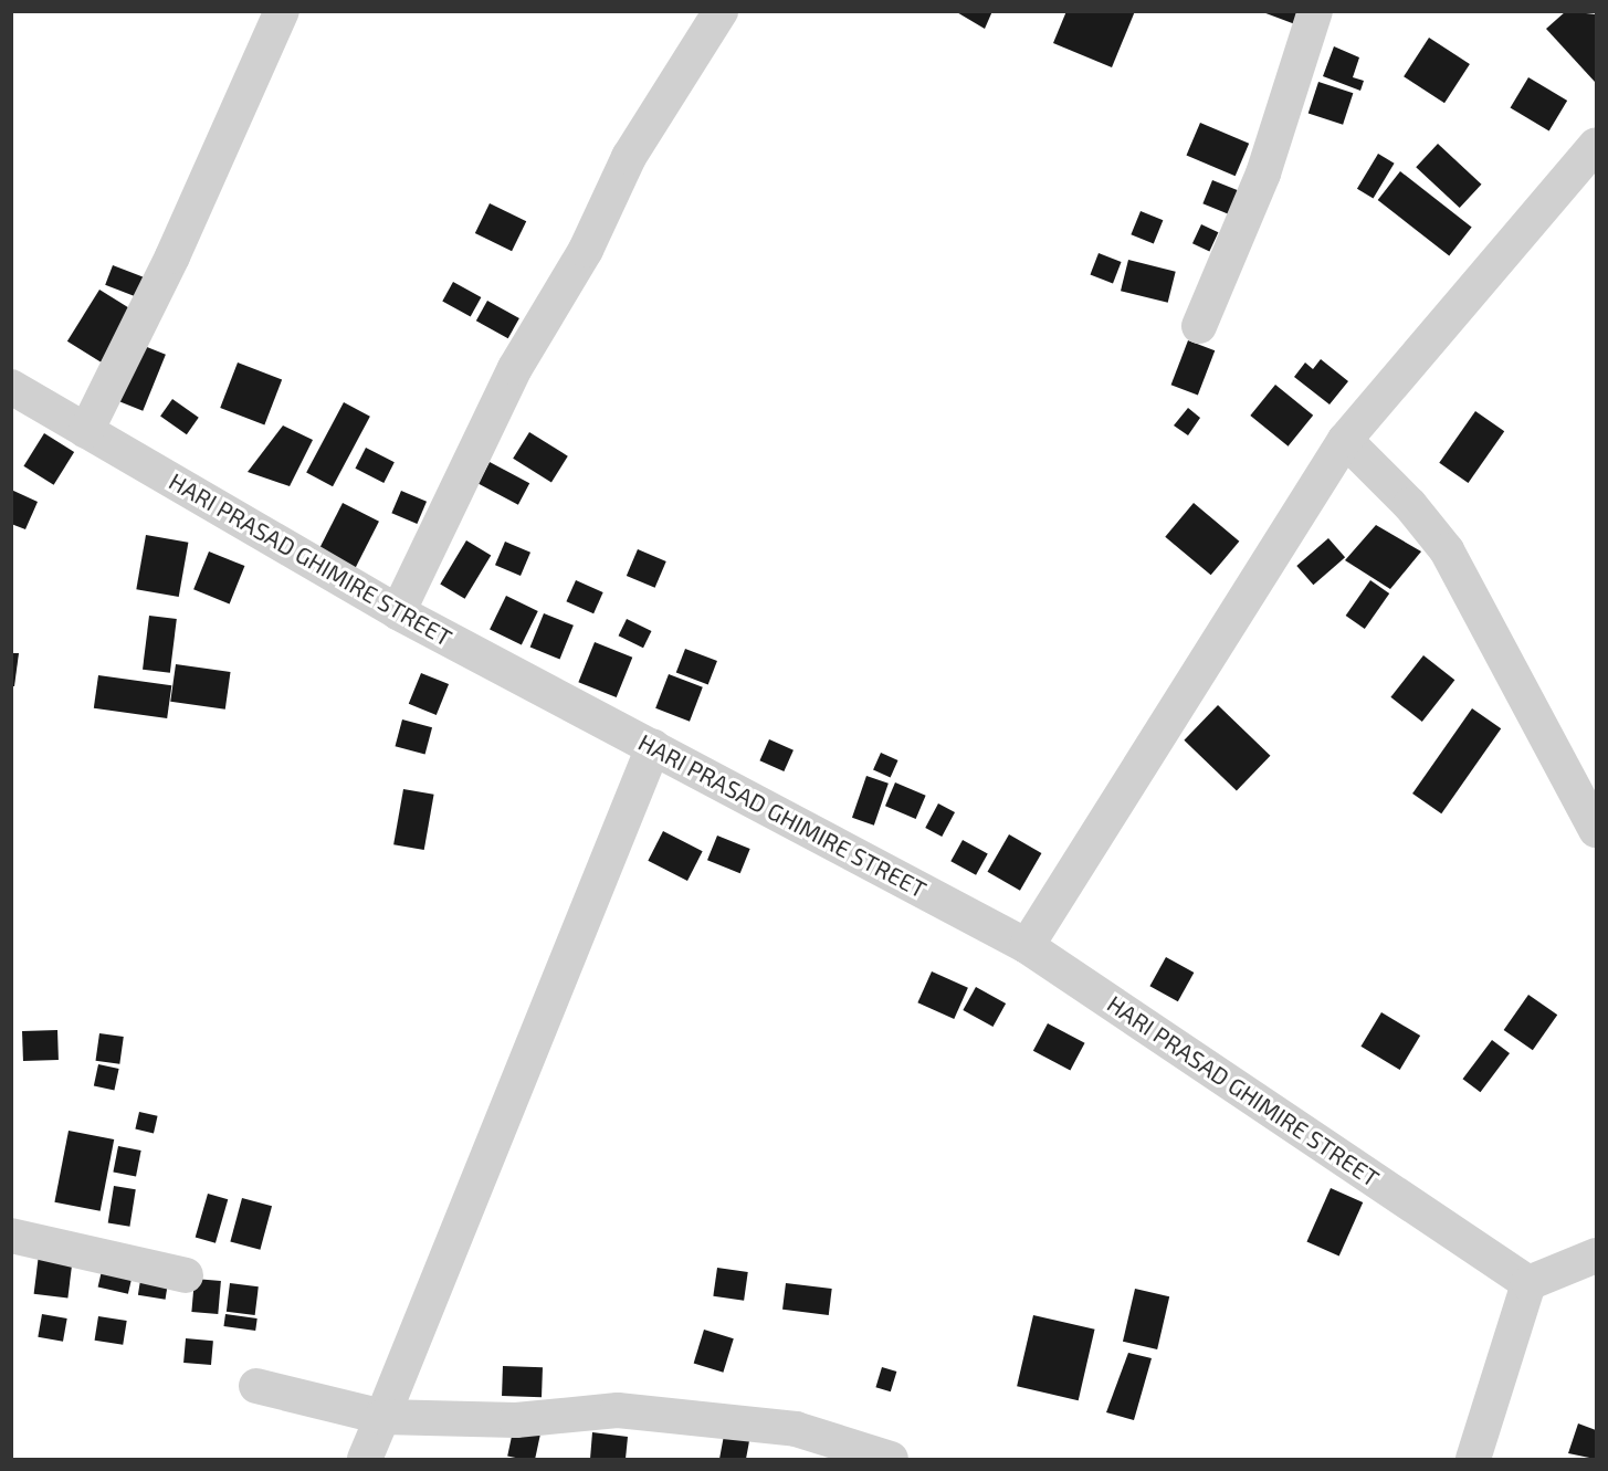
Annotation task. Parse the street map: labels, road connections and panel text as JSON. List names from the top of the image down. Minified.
{"streets":{"street":["HARI PRASAD GHIMIRE STREET"]}}
